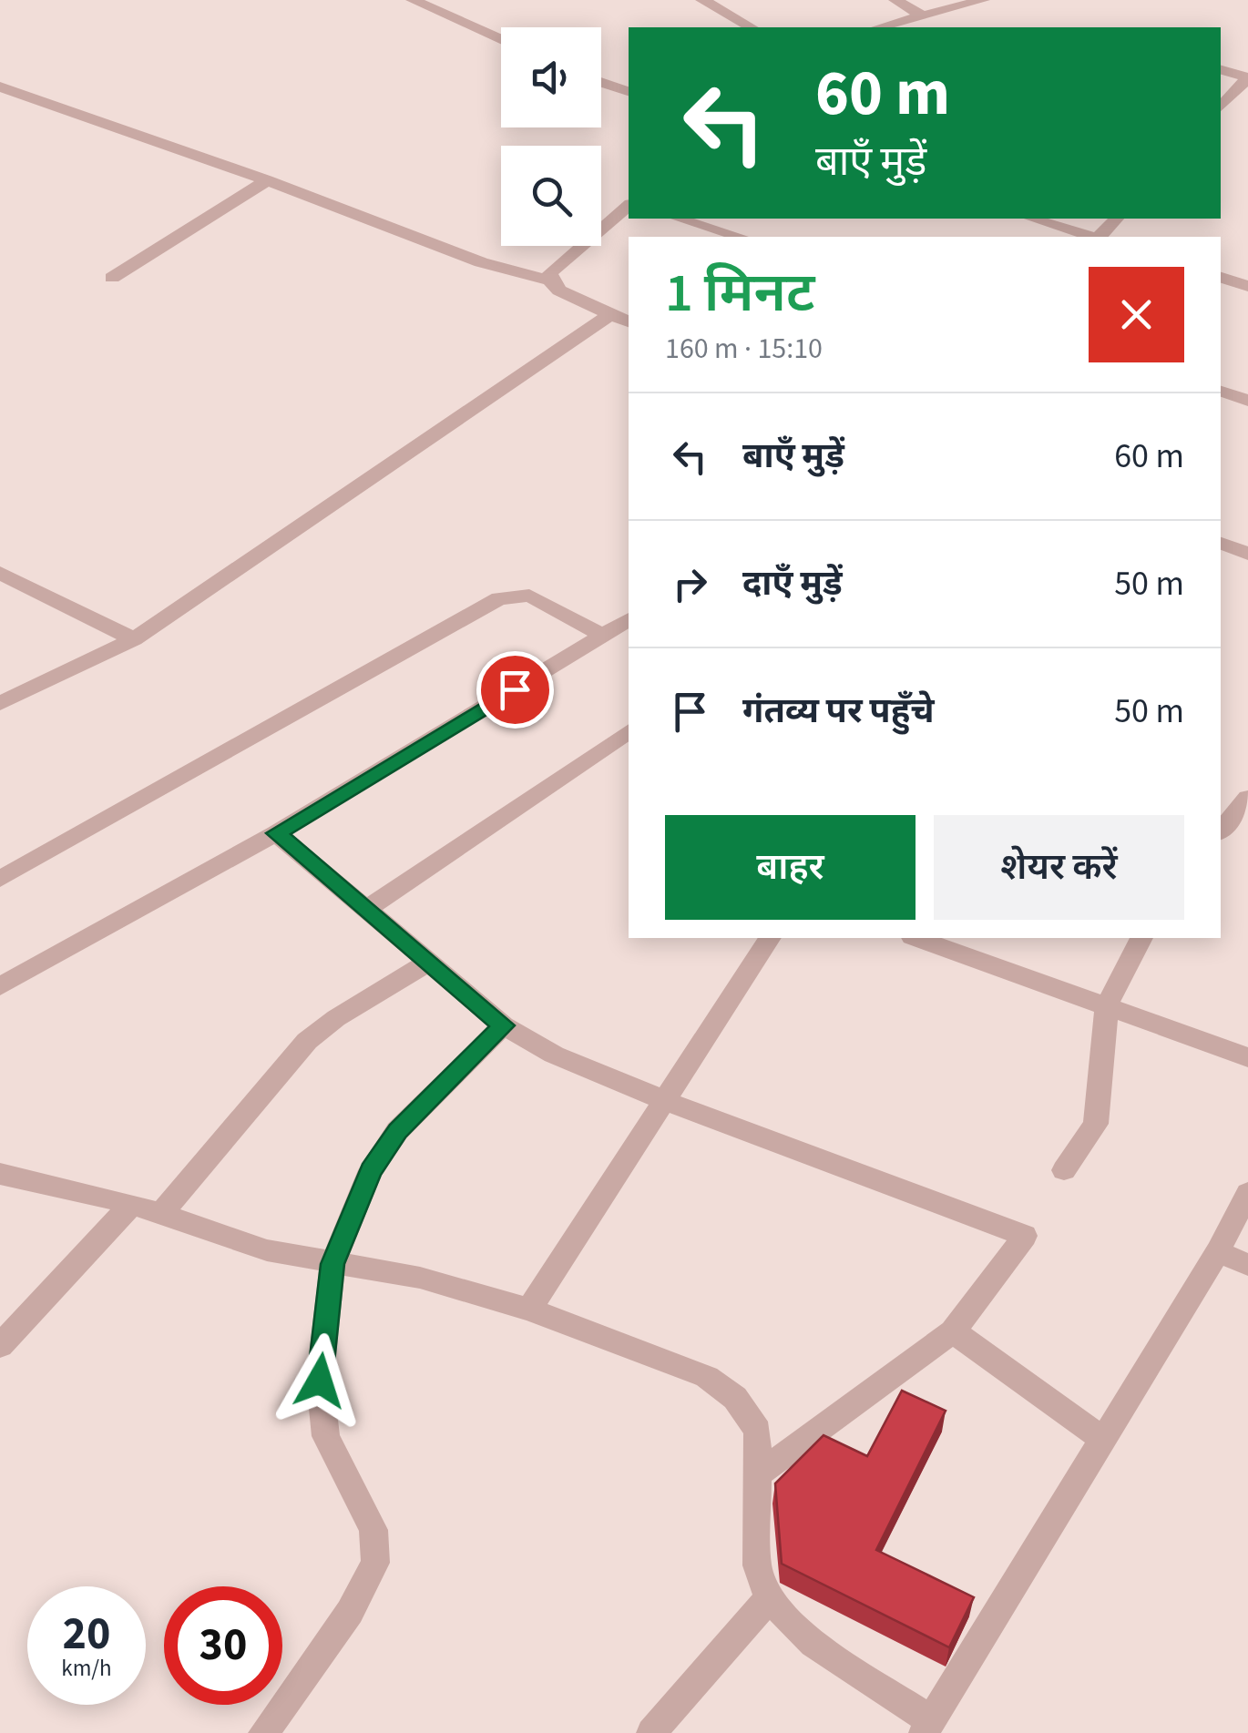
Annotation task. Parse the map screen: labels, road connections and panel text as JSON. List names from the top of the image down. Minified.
{"page":{"turn":["60 m","बाएँ मुड़ें"],"heading":["1 मिनट","160 m · 15:10"],"list":[{"name":"बाएँ मुड़ें","value":"60 m"},{"name":"दाएँ मुड़ें","value":"50 m"},{"name":"गंतव्य पर पहुँचे","value":"50 m"}],"buttons":["बाहर","शेयर करें"],"speed":"20 km/h","limit":"30"}}
